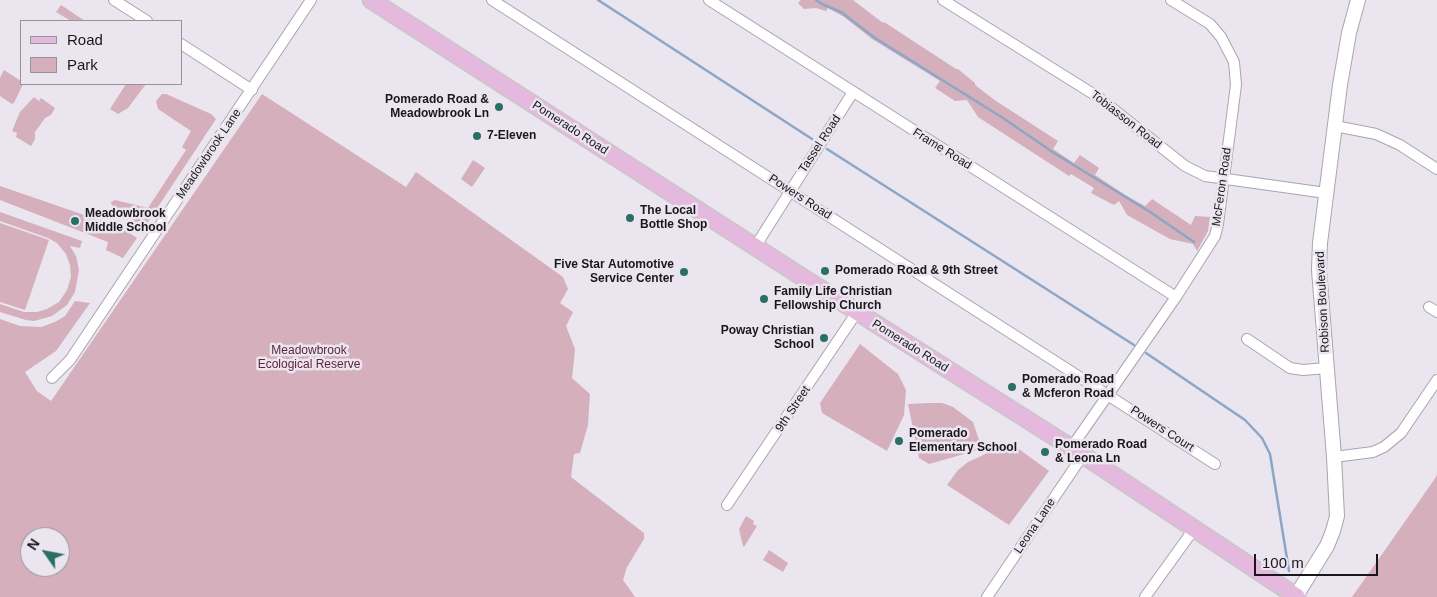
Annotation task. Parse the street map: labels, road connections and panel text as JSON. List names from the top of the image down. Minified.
{"streets":{"main road":["Pomerado Road"],"street":["Tobiasson Road","Tassel Road","Frame Road","Meadowbrook Lane","McFeron Road","Powers Road","Robison Boulevard","9th Street","Powers Court","Leona Lane"]},"crossings":[["Tobiasson Road","McFeron Road"],["Tobiasson Road","Robison Boulevard"],["Pomerado Road","Tassel Road"],["Pomerado Road","McFeron Road"],["Pomerado Road","Robison Boulevard"],["Pomerado Road","9th Street"],["Pomerado Road","Leona Lane"],["Tassel Road","Frame Road"],["Tassel Road","Powers Road"],["Frame Road","McFeron Road"],["McFeron Road","Powers Road"],["McFeron Road","Powers Court"],["McFeron Road","Leona Lane"],["Powers Road","Powers Court"]],"parks":["Meadowbrook Ecological Reserve"],"places":["Pomerado Road & Meadowbrook Ln","7-Eleven","The Local Bottle Shop","Meadowbrook Middle School","Pomerado Road & 9th Street","Five Star Automotive Service Center","Family Life Christian Fellowship Church","Poway Christian School","Pomerado Road & Mcferon Road","Pomerado Elementary School","Pomerado Road & Leona Ln"],"legend":["Road","Park"],"scale_bar":"100 m","north":"top left"}
